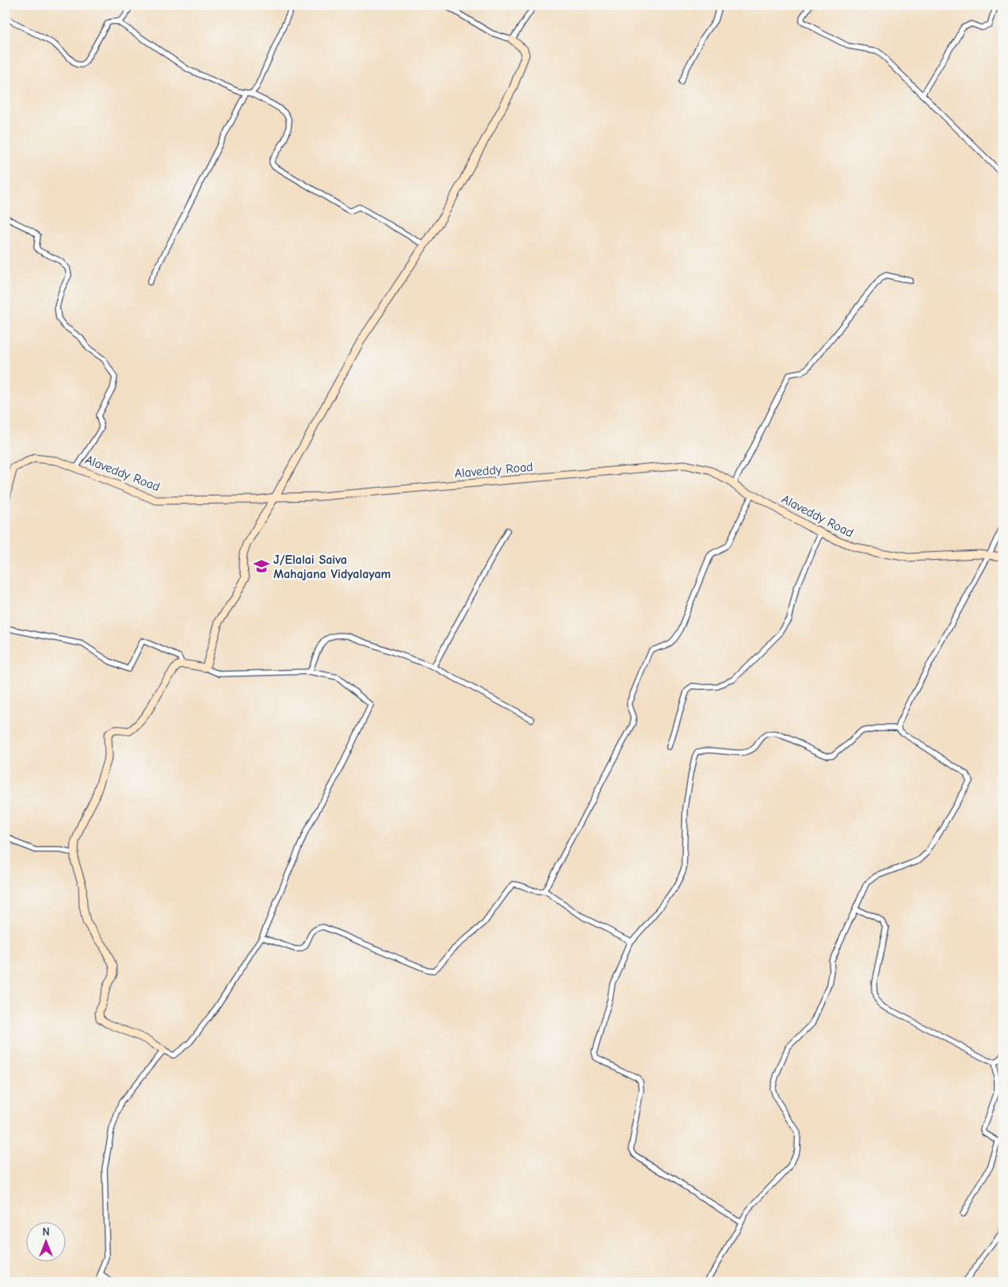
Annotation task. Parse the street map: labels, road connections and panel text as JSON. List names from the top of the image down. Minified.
{"streets":{"street":["Alaveddy Road"]},"places":{"school or university":["J/Elalai Saiva Mahajana Vidyalayam"]},"north":"top"}
